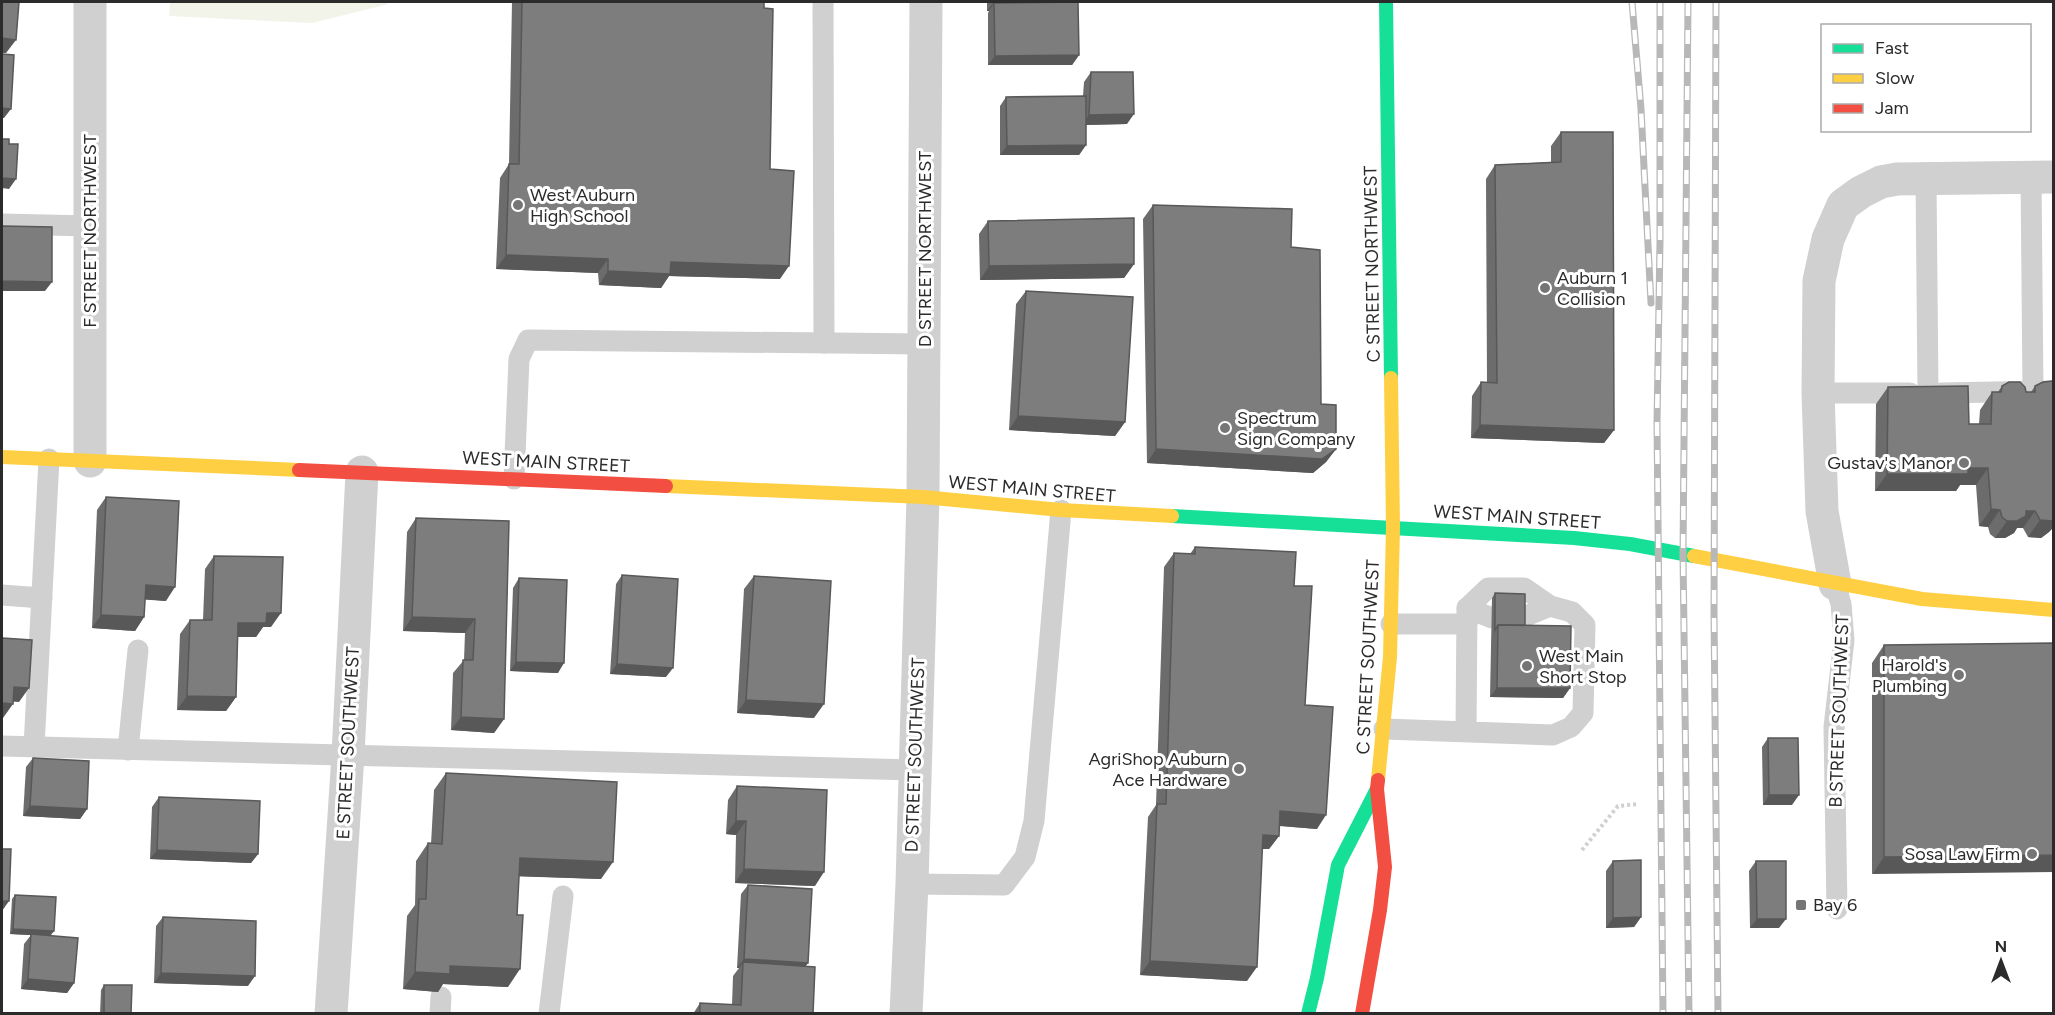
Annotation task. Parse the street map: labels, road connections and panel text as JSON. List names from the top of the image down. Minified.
{"streets":{"main road":["C STREET NORTHWEST","WEST MAIN STREET","C STREET SOUTHWEST"],"street":["F STREET NORTHWEST","D STREET NORTHWEST","E STREET SOUTHWEST","D STREET SOUTHWEST"],"lane":["B STREET SOUTHWEST"]},"crossings":[["F STREET NORTHWEST","WEST MAIN STREET"],["D STREET NORTHWEST","WEST MAIN STREET"],["D STREET NORTHWEST","D STREET SOUTHWEST"],["C STREET NORTHWEST","WEST MAIN STREET"],["C STREET NORTHWEST","C STREET SOUTHWEST"],["WEST MAIN STREET","C STREET SOUTHWEST"],["WEST MAIN STREET","B STREET SOUTHWEST"],["WEST MAIN STREET","E STREET SOUTHWEST"],["WEST MAIN STREET","D STREET SOUTHWEST"]],"places":{"other":["West Auburn High School","Auburn 1 Collision","Spectrum Sign Company","Gustav's Manor","West Main Short Stop","Harold's Plumbing","AgriShop Auburn Ace Hardware","Sosa Law Firm"],"transit":["Bay 6"]},"legend":["Fast","Slow","Jam"],"north":"top"}
